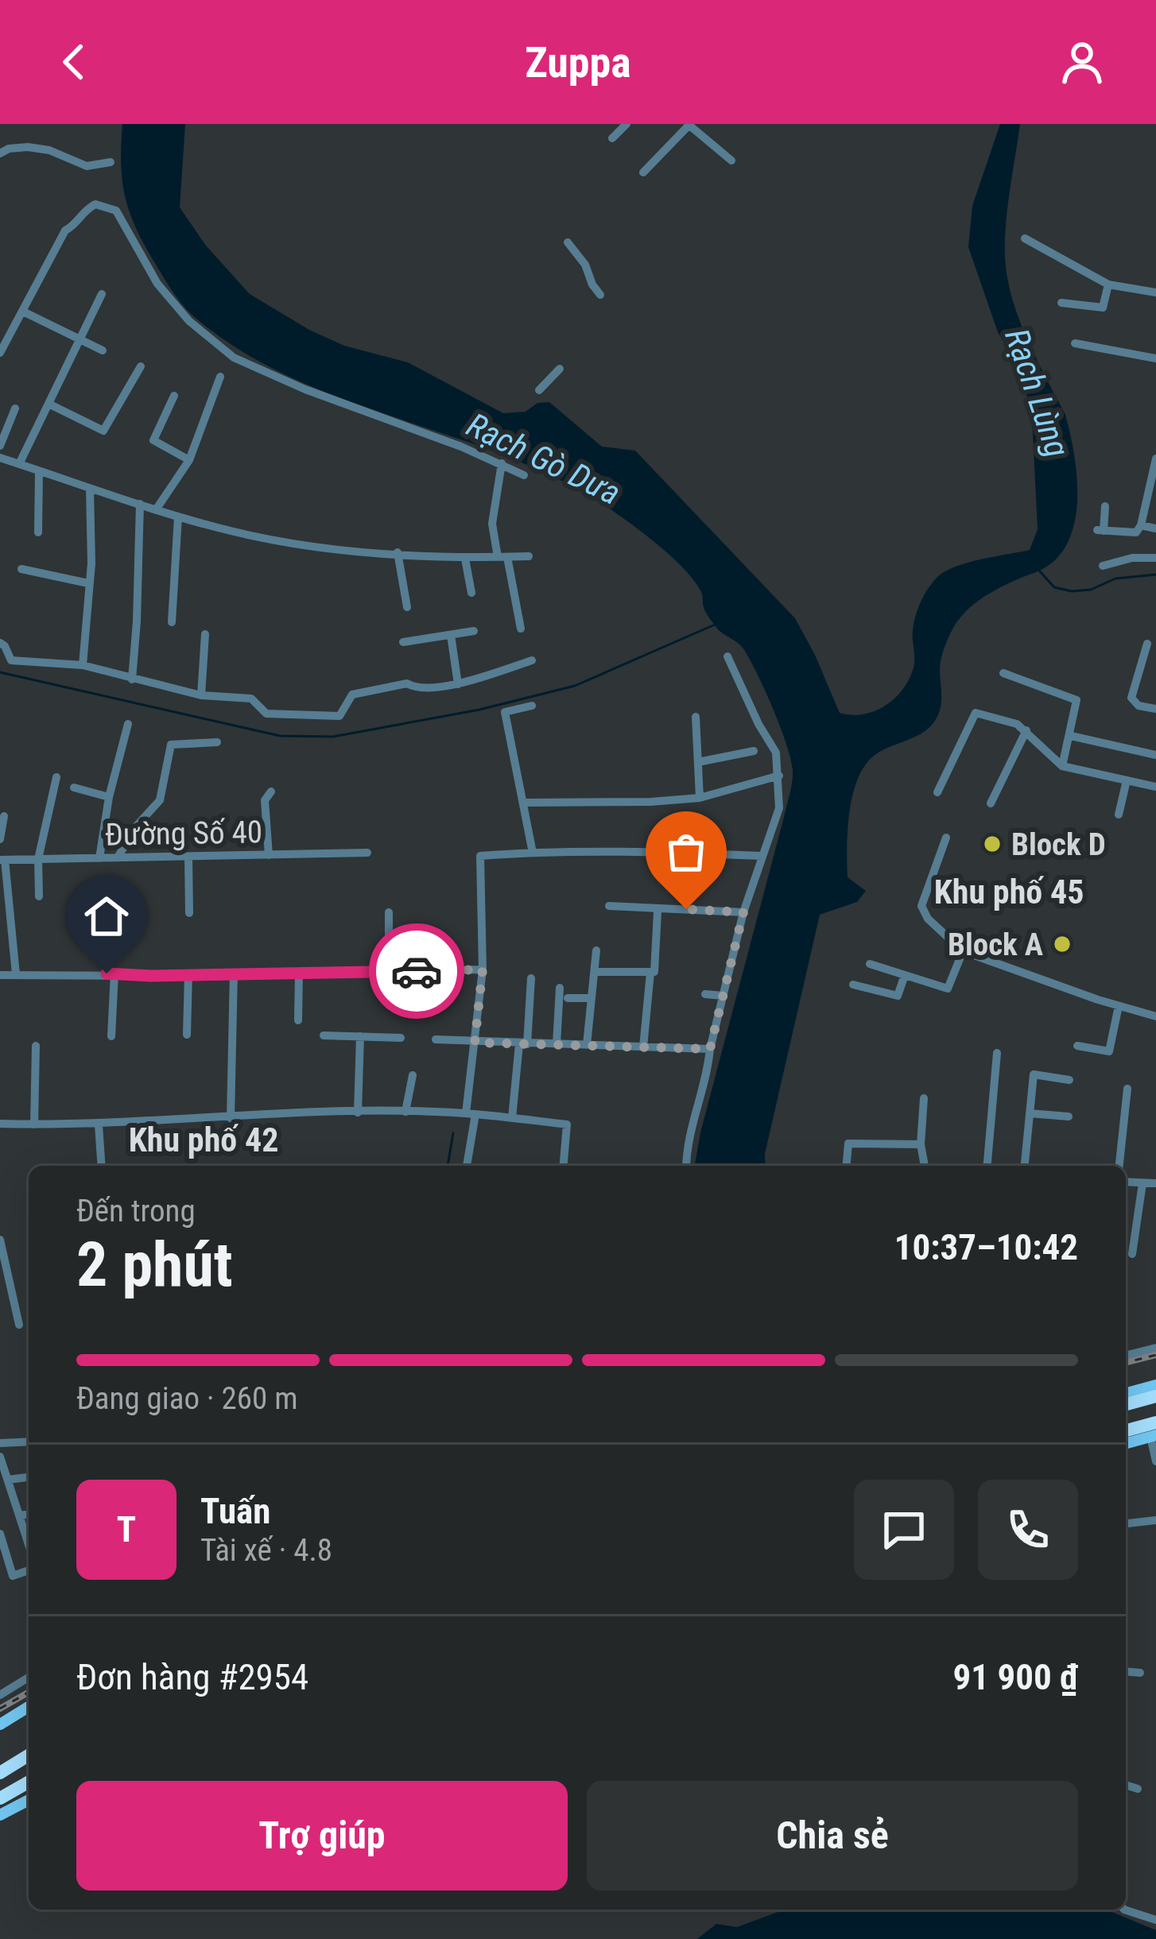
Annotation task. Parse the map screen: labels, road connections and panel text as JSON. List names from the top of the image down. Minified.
{"streets":{"street":["Đường Số 40"]},"districts":["Khu phố 45","Khu phố 42"],"water":["Rạch Lùng","Rạch Gò Dưa"],"places":["Block D","Block A"],"page":{"header":"Zuppa","heading":["2 phút","Đến trong","10:37–10:42"],"panel":["Tuấn","Tài xế · 4.8","Đơn hàng #2954","91 900 ₫"],"bar":"Đang giao · 260 m","round":"T","buttons":["Trợ giúp","Chia sẻ"]}}
